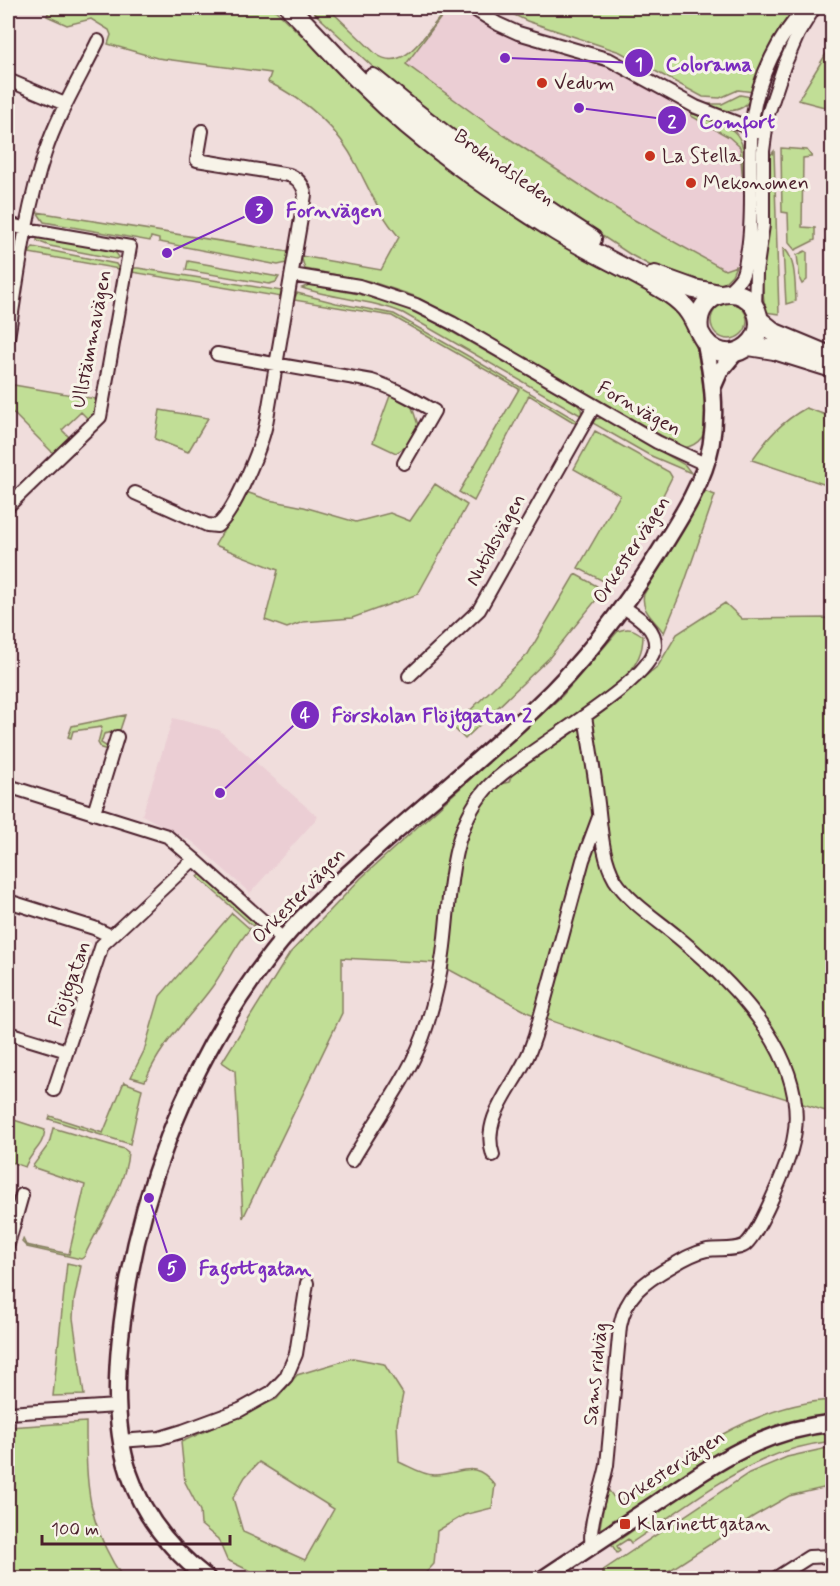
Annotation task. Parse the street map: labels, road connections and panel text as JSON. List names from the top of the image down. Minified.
{"streets":{"main road":["Brokindsleden"],"street":["Ullstämmavägen","Fornvägen","Nutidsvägen","Orkestervägen","Flöjtgatan","Sams ridväg"]},"crossings":[["Brokindsleden","Orkestervägen"],["Fornvägen","Nutidsvägen"],["Fornvägen","Orkestervägen"],["Orkestervägen","Sams ridväg"]],"places":{"other":["Colorama","Vedum","Comfort","La Stella","Mekonomen","Fornvägen","Förskolan Flöjtgatan 2","Fagottgatan"],"transit":["Klarinettgatan"]},"scale_bar":"100 m"}
